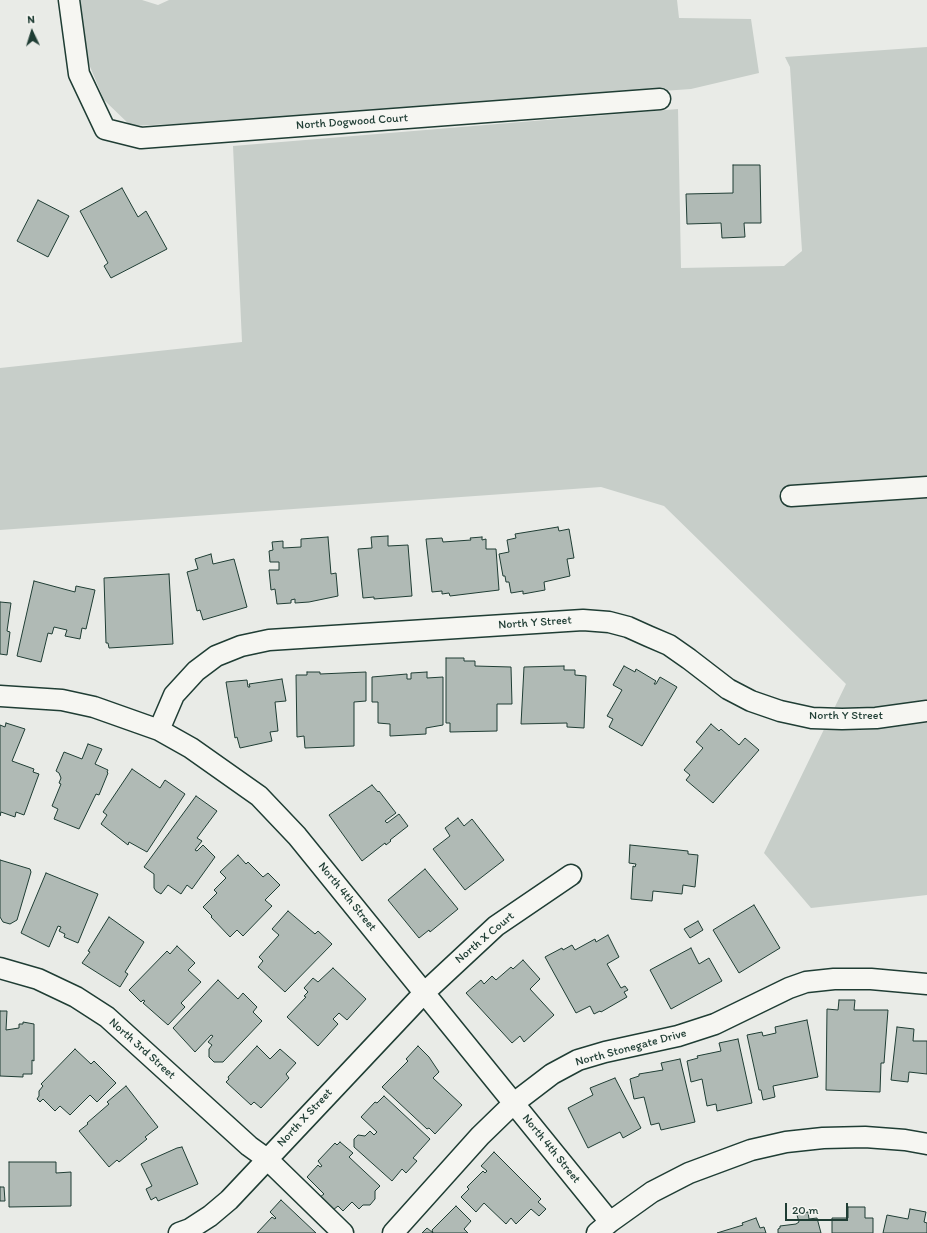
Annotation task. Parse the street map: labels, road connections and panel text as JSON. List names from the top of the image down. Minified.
{"streets":{"street":["North Dogwood Court","North Y Street","North 4th Street","North X Court","North Stonegate Drive","North 3rd Street","North X Street"]},"crossings":[["North Y Street","North 4th Street"],["North 4th Street","North X Court"],["North 4th Street","North Stonegate Drive"],["North 4th Street","North X Street"],["North X Court","North X Street"],["North 3rd Street","North X Street"]],"scale_bar":"20 m","north":"top"}
